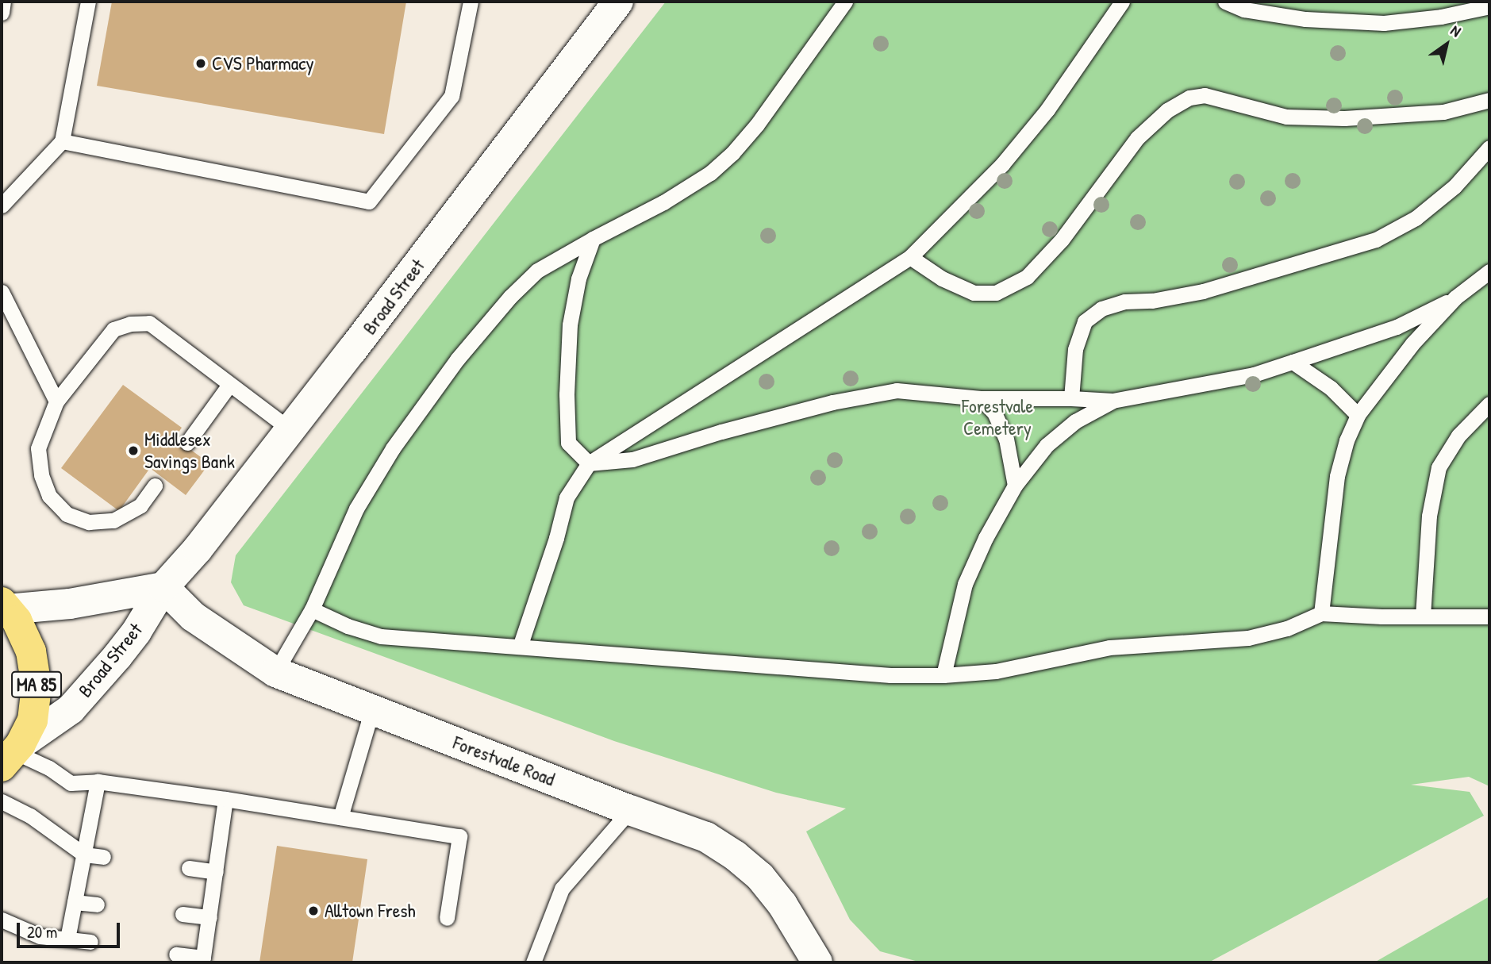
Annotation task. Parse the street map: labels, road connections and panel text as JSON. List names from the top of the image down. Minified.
{"streets":{"main road":["Broad Street","MA 85","Forestvale Road"]},"crossings":[["Broad Street","MA 85"],["Broad Street","Forestvale Road"]],"parks":["Forestvale Cemetery"],"places":["CVS Pharmacy","Middlesex Savings Bank","Alltown Fresh"],"scale_bar":"20 m","north":"top right"}
